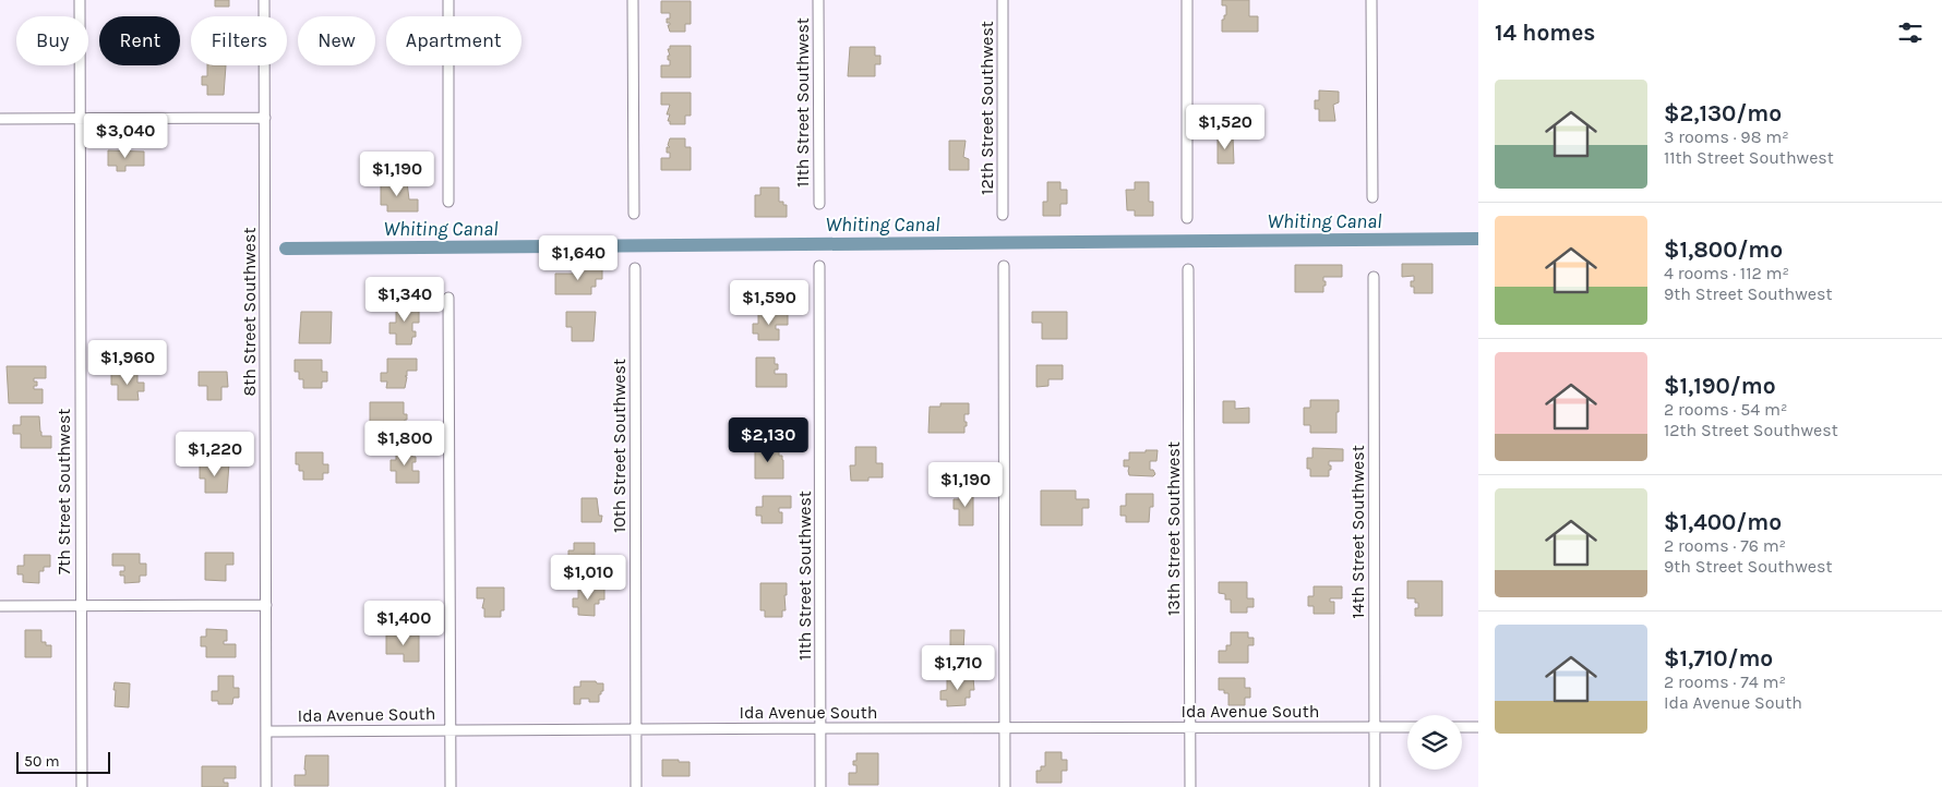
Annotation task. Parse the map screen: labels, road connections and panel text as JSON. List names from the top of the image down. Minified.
{"streets":{"street":["11th Street Southwest","12th Street Southwest","8th Street Southwest","10th Street Southwest","7th Street Southwest","13th Street Southwest","14th Street Southwest","Ida Avenue South"]},"crossings":[["11th Street Southwest","Ida Avenue South"],["8th Street Southwest","Ida Avenue South"],["10th Street Southwest","Ida Avenue South"],["13th Street Southwest","Ida Avenue South"],["14th Street Southwest","Ida Avenue South"]],"water":["Whiting Canal"],"scale_bar":"50 m","page":{"heading":"14 homes","chip":["Buy","Rent","Filters","New","Apartment"],"list":[{"name":"$2,130/mo","note":"3 rooms · 98 m² · 11th Street Southwest"},{"name":"$1,800/mo","note":"4 rooms · 112 m² · 9th Street Southwest"},{"name":"$1,190/mo","note":"2 rooms · 54 m² · 12th Street Southwest"},{"name":"$1,400/mo","note":"2 rooms · 76 m² · 9th Street Southwest"},{"name":"$1,710/mo","note":"2 rooms · 74 m² · Ida Avenue South"}],"price":["$1,520","$3,040","$1,190","$1,640","$1,340","$1,590","$1,960","$2,130","$1,800","$1,220","$1,190","$1,010","$1,400","$1,710"],"scale":"50 m"}}
